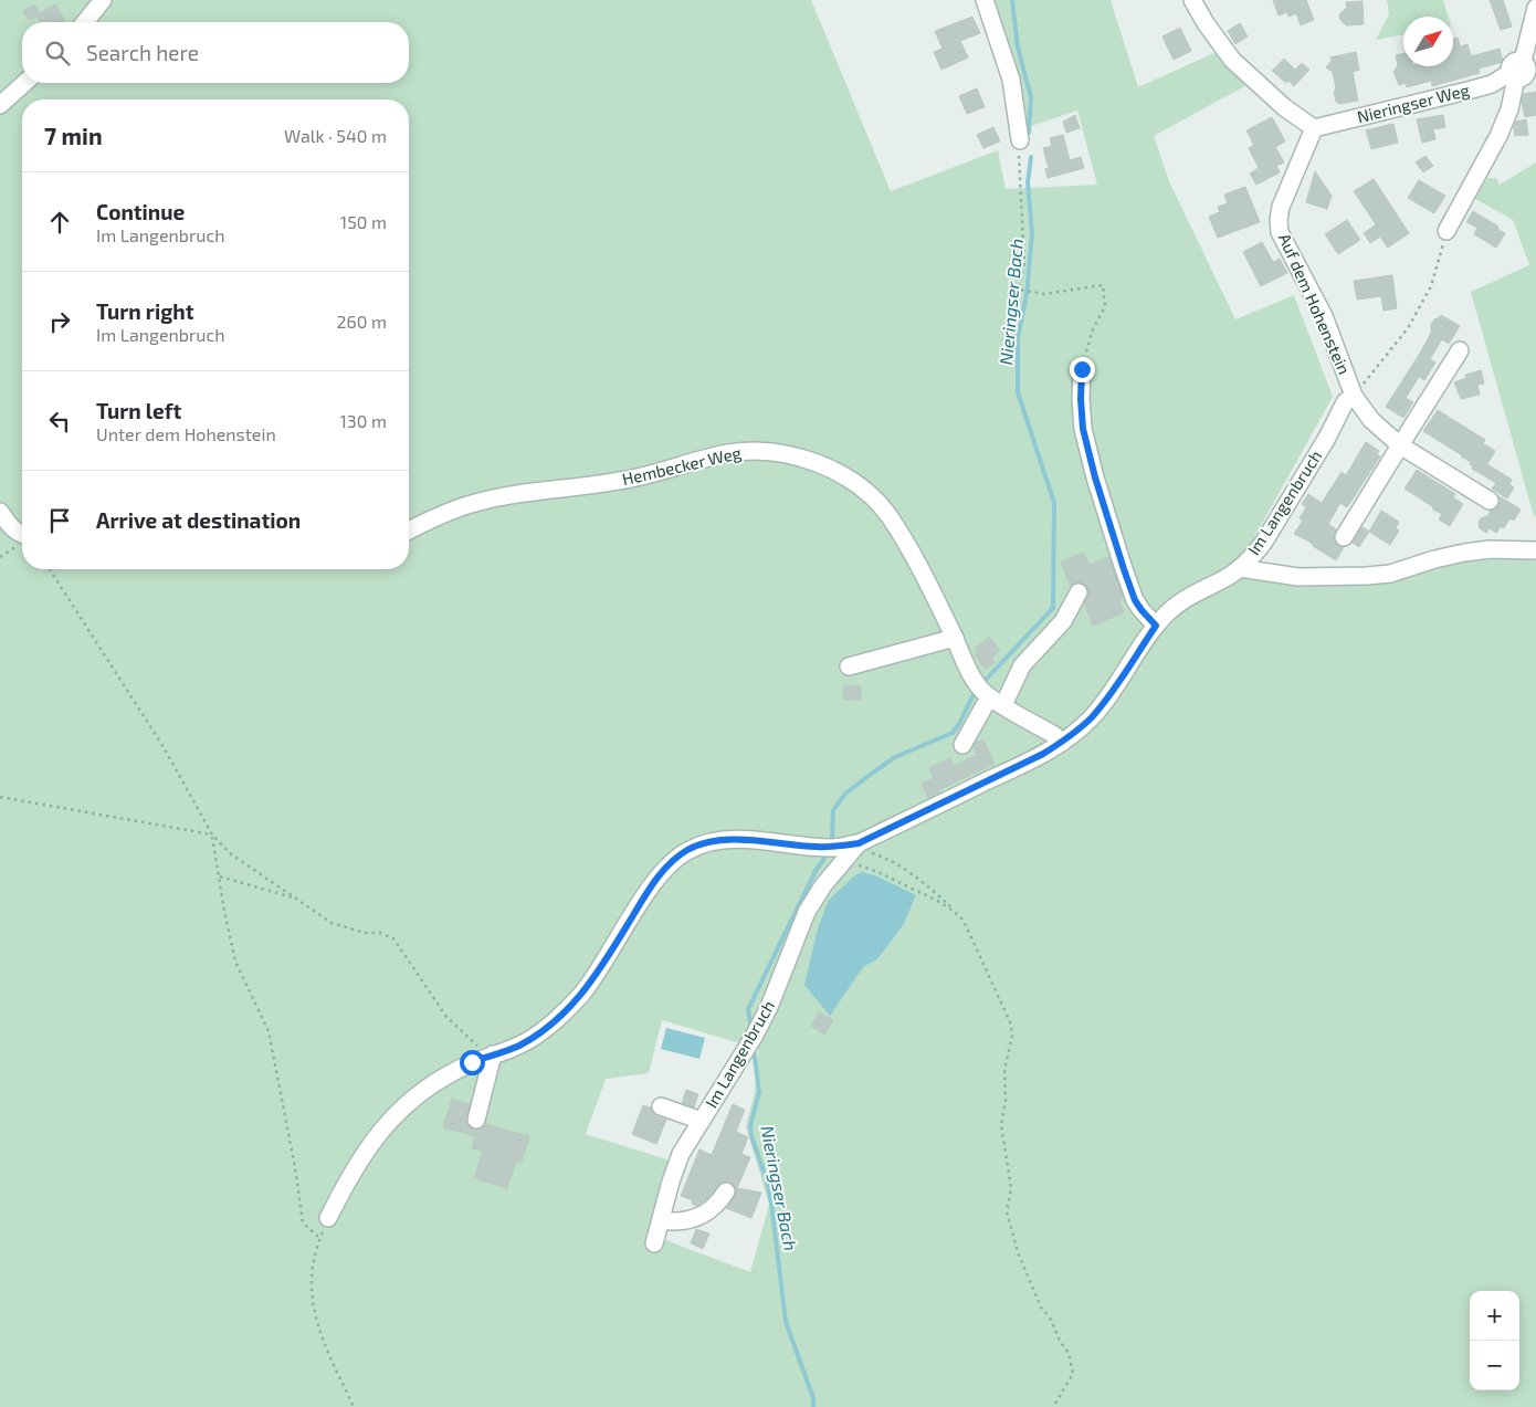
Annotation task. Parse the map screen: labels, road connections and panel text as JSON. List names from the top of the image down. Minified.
{"streets":{"street":["Nieringser Weg","Auf dem Hohenstein","Hembecker Weg","Im Langenbruch"]},"crossings":[["Nieringser Weg","Auf dem Hohenstein"],["Auf dem Hohenstein","Im Langenbruch"]],"water":["Nieringser Bach"],"north":"top right","page":{"search":"Search here","heading":["7 min","Walk · 540 m"],"list":[["Continue","Im Langenbruch","150 m"],["Turn right","Im Langenbruch","260 m"],["Turn left","Unter dem Hohenstein","130 m"],"Arrive at destination"],"map_buttons":["+","−"]}}
